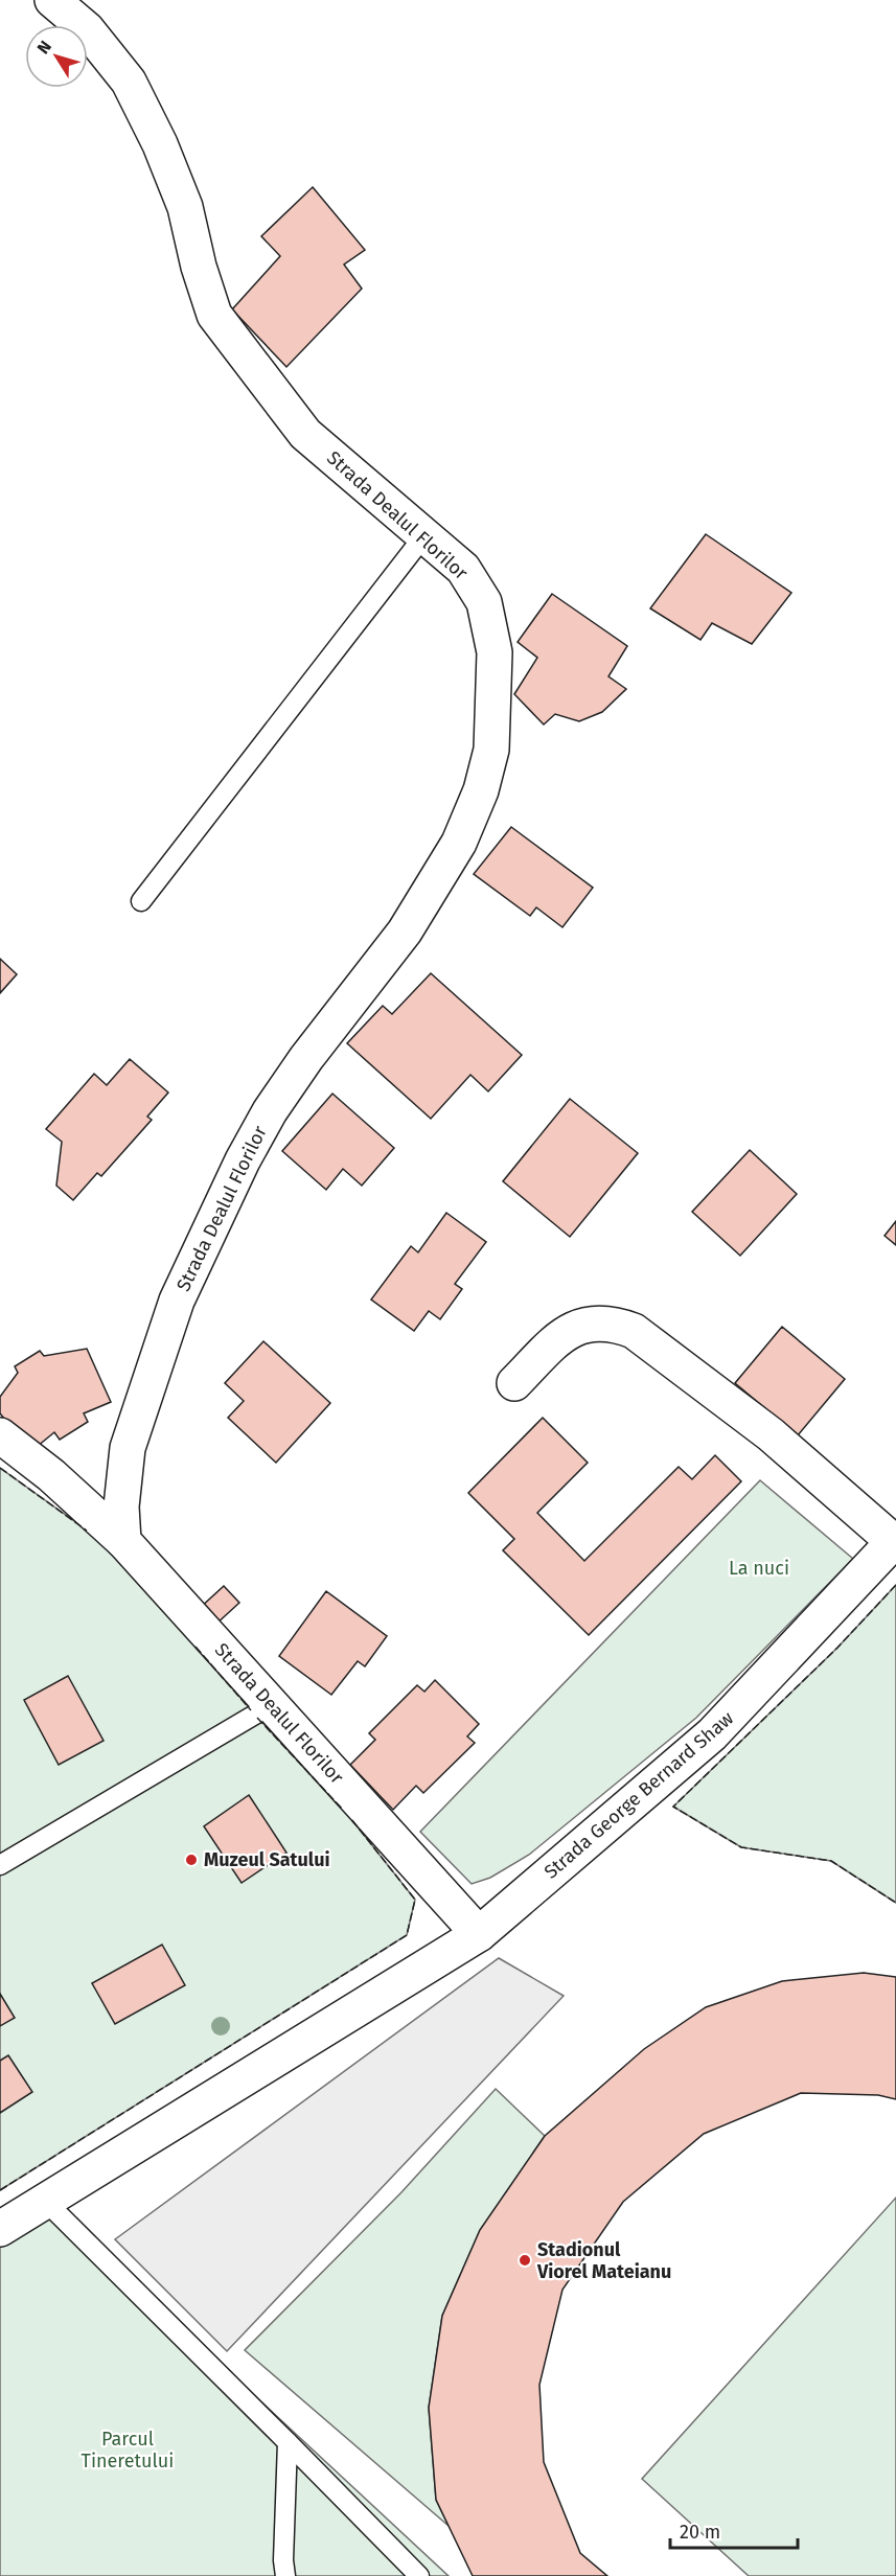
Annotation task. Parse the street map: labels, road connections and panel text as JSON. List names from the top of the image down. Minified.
{"streets":{"street":["Strada Dealul Florilor","Strada George Bernard Shaw"]},"crossings":[["Strada Dealul Florilor","Strada George Bernard Shaw"]],"parks":["La nuci","Parcul Tineretului"],"places":["Muzeul Satului","Stadionul Viorel Mateianu"],"scale_bar":"20 m","north":"top left"}
